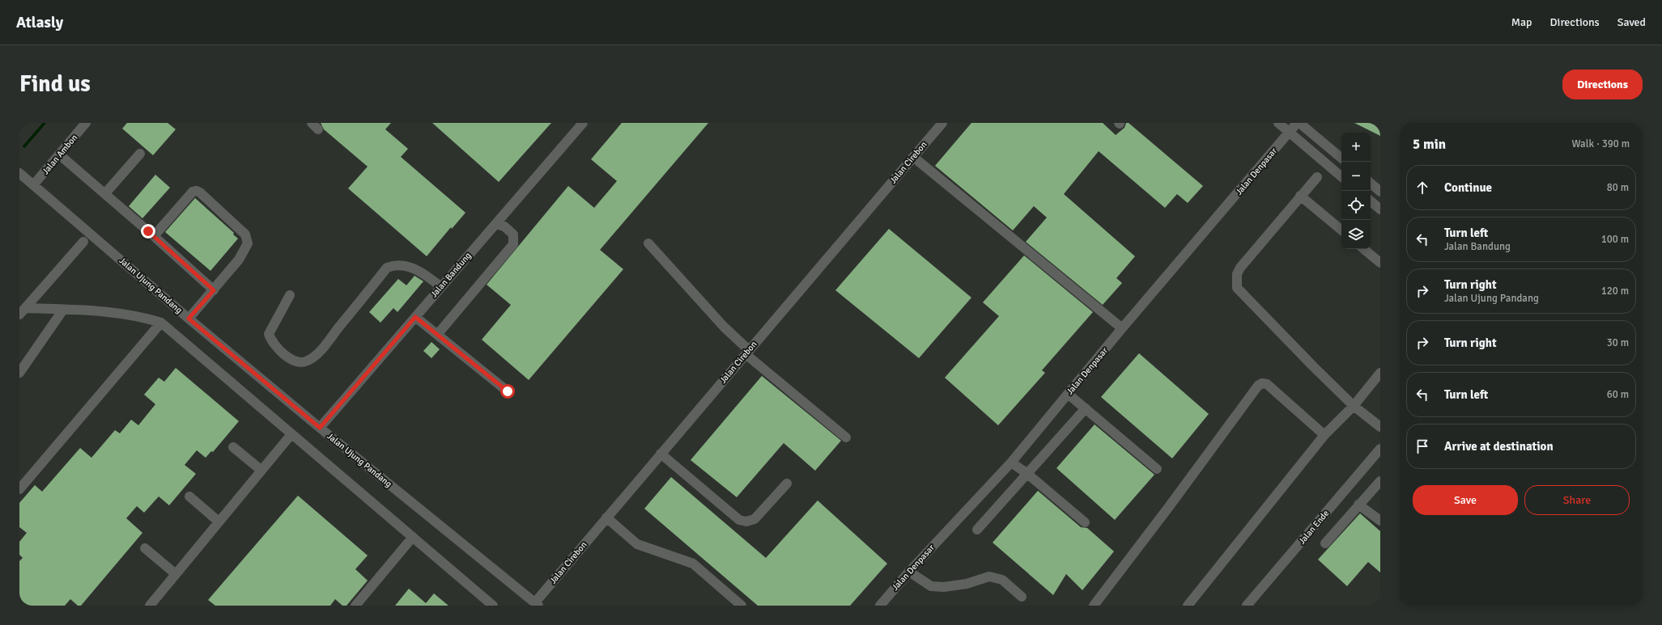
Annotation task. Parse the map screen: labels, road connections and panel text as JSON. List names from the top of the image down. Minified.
{"streets":{"street":["Jalan Ambon","Jalan Cirebon","Jalan Denpasar","Jalan Bandung","Jalan Ujung Pandang","Jalan Ende"]},"crossings":[["Jalan Ambon","Jalan Ujung Pandang"],["Jalan Cirebon","Jalan Ujung Pandang"],["Jalan Bandung","Jalan Ujung Pandang"]],"page":{"header":"Atlasly","nav":["Map","Directions","Saved"],"buttons":["Directions",["Save","Share"]],"title":"Find us","heading":["5 min","Walk · 390 m"],"map_buttons":["+","−"],"list":[["Continue","80 m"],["Turn left","Jalan Bandung","100 m"],["Turn right","Jalan Ujung Pandang","120 m"],["Turn right","30 m"],["Turn left","60 m"],"Arrive at destination"]}}
